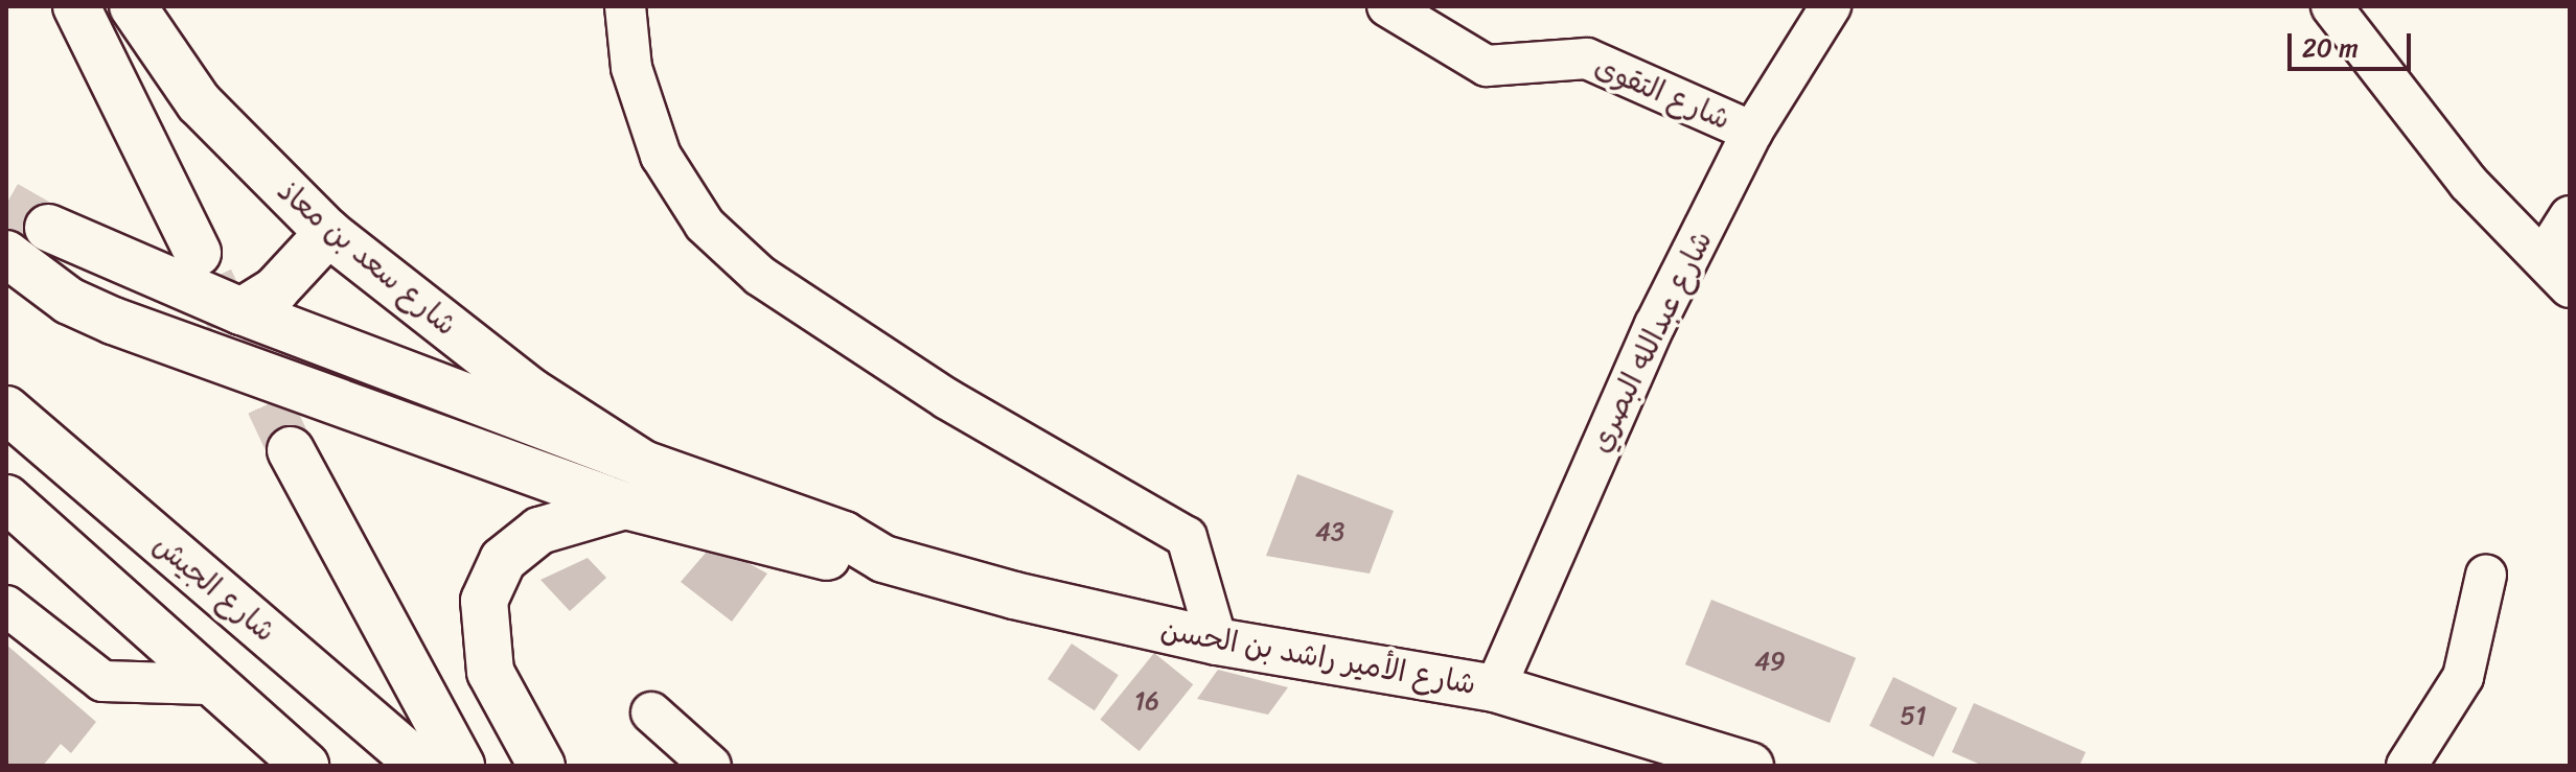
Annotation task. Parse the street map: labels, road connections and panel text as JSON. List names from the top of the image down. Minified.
{"streets":{"main road":["شارع سعد بن معاذ","شارع الجيش","شارع الأمير راشد بن الحسن"],"street":["شارع التقوى","شارع عبدالله البصري"]},"crossings":[["شارع التقوى","شارع عبدالله البصري"],["شارع سعد بن معاذ","شارع الأمير راشد بن الحسن"],["شارع عبدالله البصري","شارع الأمير راشد بن الحسن"]],"house_numbers":["43","49","16","51"],"scale_bar":"20 m"}
